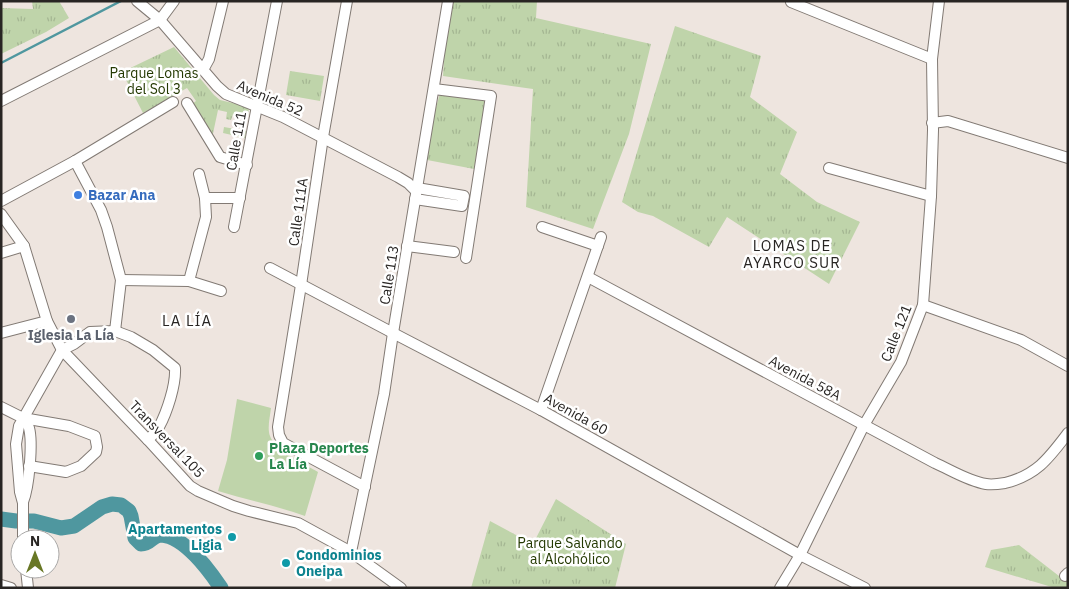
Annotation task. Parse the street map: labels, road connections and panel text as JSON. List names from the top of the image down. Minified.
{"streets":{"street":["Avenida 52","Calle 111","Calle 111A","Calle 113","Calle 121","Avenida 58A","Avenida 60","Transversal 105"]},"crossings":[["Avenida 52","Calle 111"],["Avenida 52","Calle 111A"],["Avenida 52","Calle 113"],["Calle 111A","Calle 113"],["Calle 111A","Avenida 60"],["Calle 113","Avenida 60"],["Calle 113","Transversal 105"],["Calle 121","Avenida 58A"],["Calle 121","Avenida 60"]],"districts":["LOMAS DE AYARCO SUR","LA LÍA"],"parks":["Parque Lomas del Sol 3","Parque Salvando al Alcohólico"],"places":["Bazar Ana","Iglesia La Lía","Plaza Deportes La Lía","Apartamentos Ligia","Condominios Oneipa"],"north":"top"}
